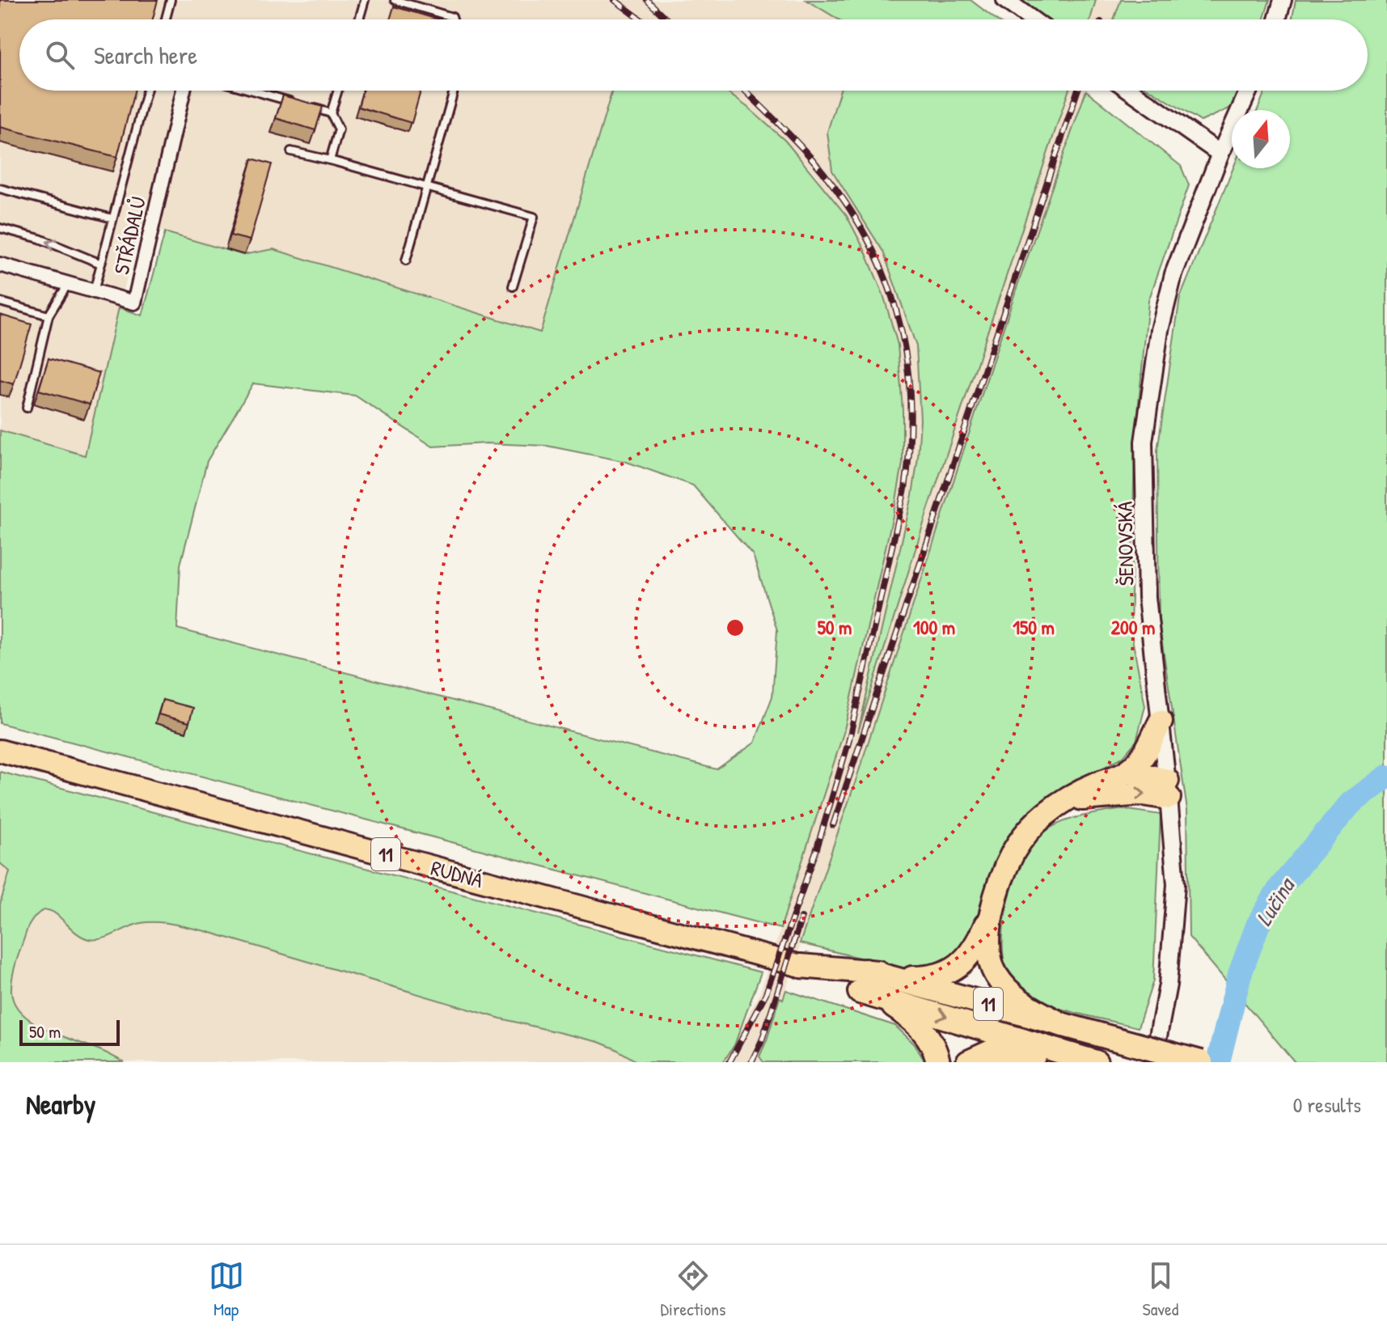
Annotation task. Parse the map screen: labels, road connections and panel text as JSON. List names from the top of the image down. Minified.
{"streets":{"highway":["11"],"main road":["RUDNÁ"],"street":["STŘÁDALŮ","ŠENOVSKÁ"]},"crossings":[["11","RUDNÁ"]],"water":["Lučina"],"scale_bar":"50 m","north":"top","page":{"search":"Search here","scale":"50 m","heading":["Nearby","0 results"],"nav":["Map","Directions","Saved"]},"rings":["50 m","100 m","150 m","200 m"]}
